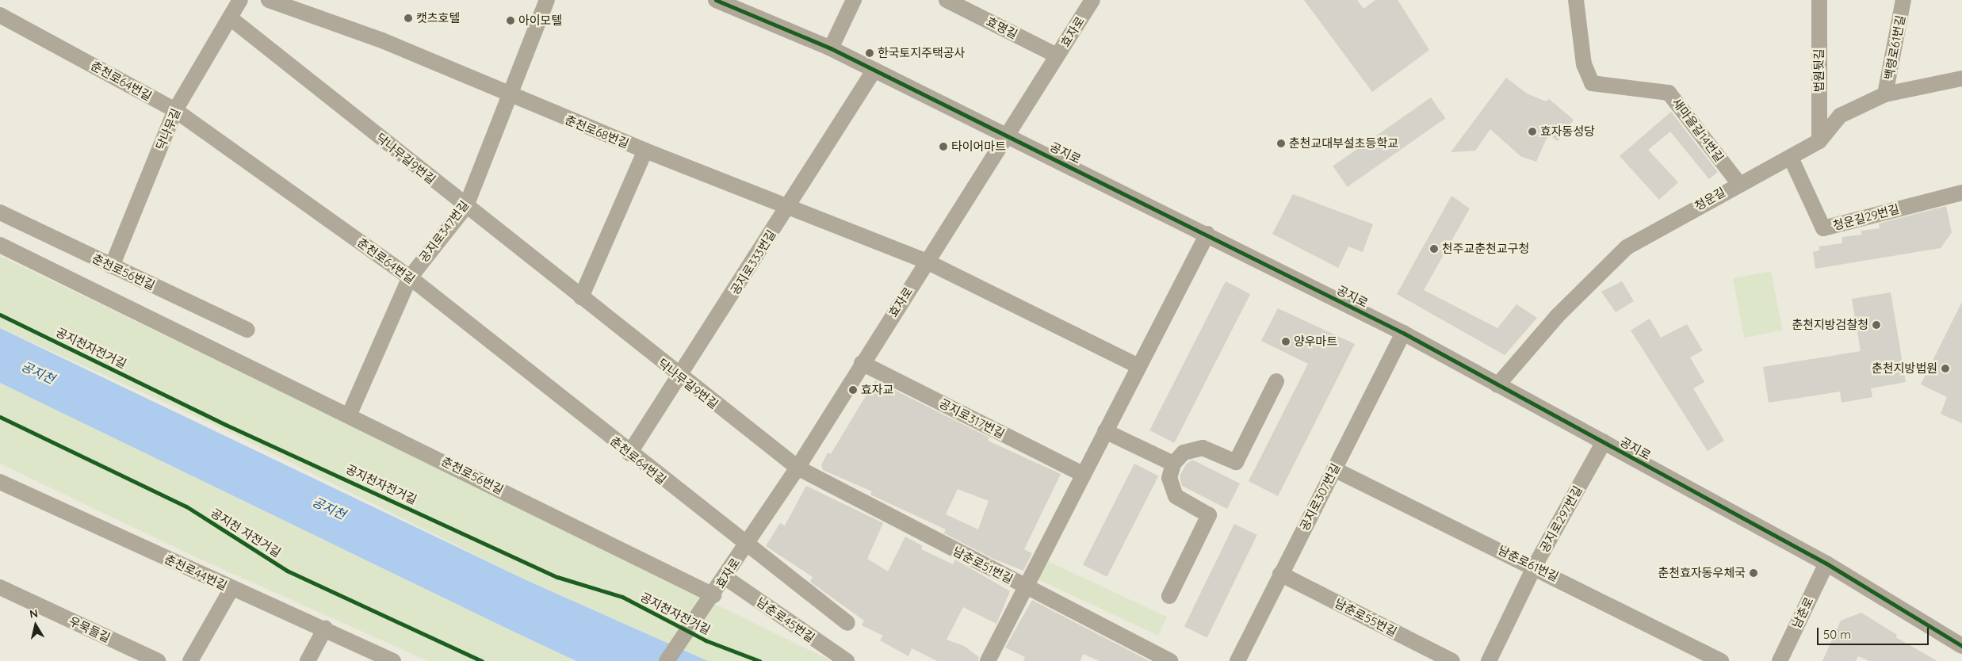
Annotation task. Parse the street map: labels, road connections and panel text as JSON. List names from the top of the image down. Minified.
{"streets":{"street":["효명길","효자로","백령로61번길","법원뒷길","춘천로64번길","닥나무길","새마을길14번길","춘천로68번길","공지로","닥나무길9번길","청운길","청운길29번길","공지로347번길","공지로333번길","춘천로56번길","공지로317번길","공지로307번길","공지로297번길","남춘로61번길","남춘로51번길","춘천로44번길","남춘로","남춘로55번길","남춘로45번길","우묵들길"],"cycle path":["공지천자전거길","공지천 자전거길"]},"crossings":[["효명길","효자로"],["효자로","춘천로64번길"],["효자로","춘천로68번길"],["효자로","공지로"],["효자로","닥나무길9번길"],["효자로","춘천로56번길"],["효자로","공지로317번길"],["효자로","남춘로51번길"],["효자로","남춘로45번길"],["백령로61번길","청운길"],["법원뒷길","청운길"],["춘천로64번길","닥나무길"],["춘천로64번길","공지로347번길"],["춘천로64번길","공지로333번길"],["닥나무길","닥나무길9번길"],["닥나무길","춘천로56번길"],["새마을길14번길","청운길"],["춘천로68번길","공지로347번길"],["춘천로68번길","공지로333번길"],["공지로","청운길"],["공지로","공지로333번길"],["공지로","공지로307번길"],["공지로","공지로297번길"],["공지로","남춘로"],["닥나무길9번길","공지로347번길"],["닥나무길9번길","공지로333번길"],["닥나무길9번길","남춘로51번길"],["청운길","청운길29번길"],["공지로347번길","춘천로56번길"],["공지로307번길","남춘로61번길"],["공지로307번길","남춘로55번길"],["공지로297번길","남춘로61번길"]],"water":["공지천"],"places":["캣츠호텔","아이모텔","한국토지주택공사","효자동성당","춘천교대부설초등학교","타이어마트","천주교춘천교구청","춘천지방검찰청","양우마트","춘천지방법원","효자교","춘천효자동우체국"],"scale_bar":"50 m","north":"top"}
